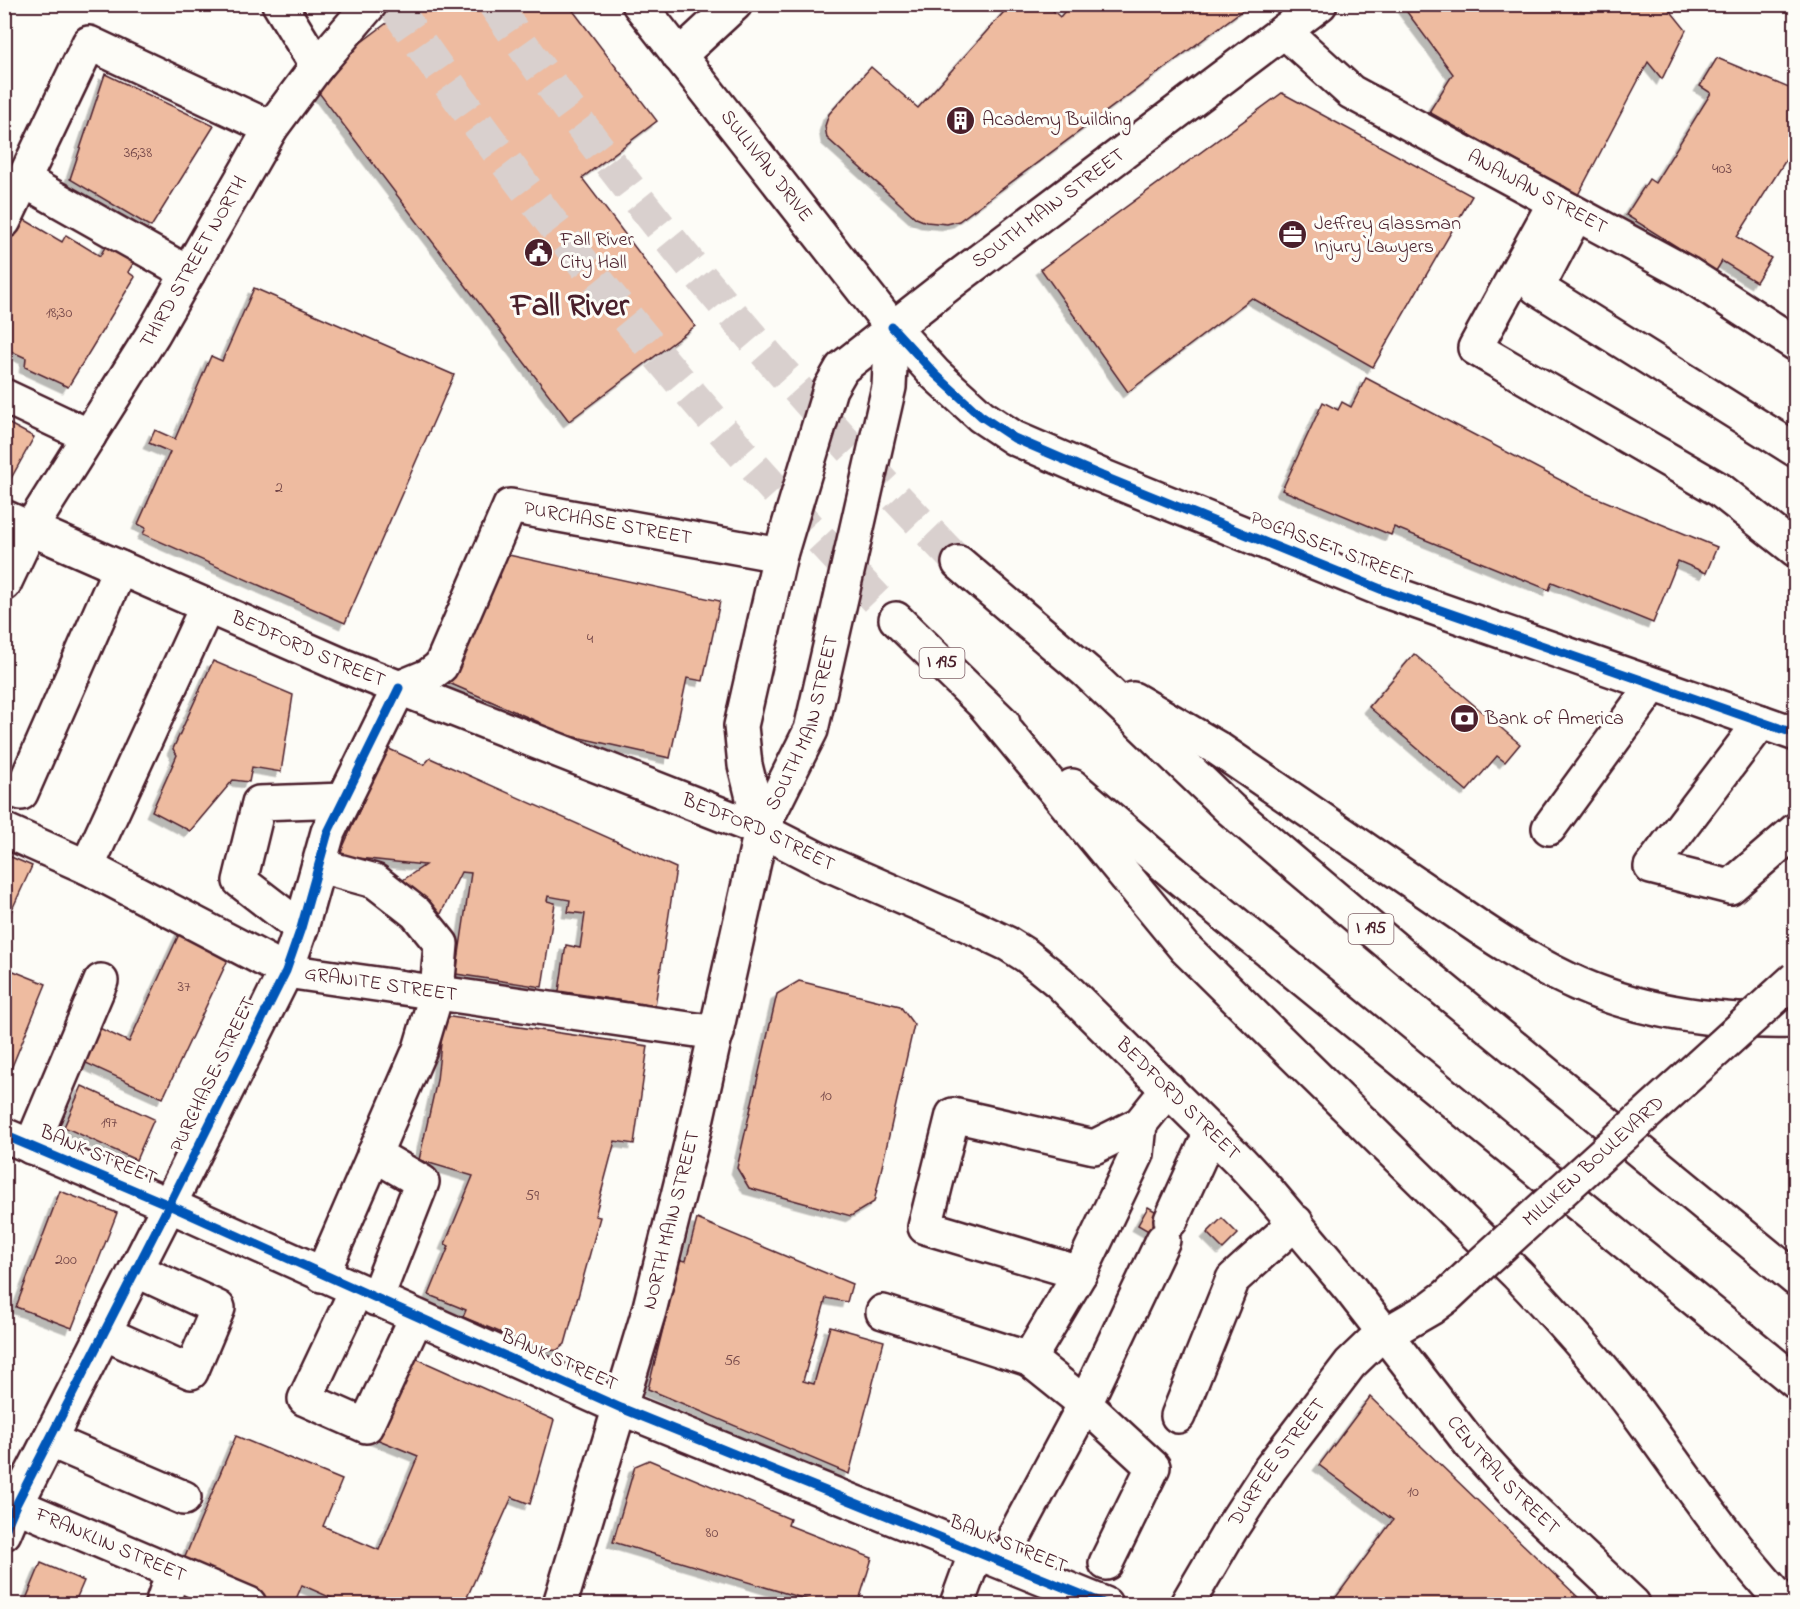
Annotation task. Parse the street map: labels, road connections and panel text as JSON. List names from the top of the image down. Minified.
{"streets":{"main road":["SULLIVAN DRIVE","ANAWAN STREET","SOUTH MAIN STREET","THIRD STREET NORTH","PURCHASE STREET","POCASSET STREET","BEDFORD STREET","I 195","GRANITE STREET","BANK STREET","MILLIKEN BOULEVARD","NORTH MAIN STREET","DURFEE STREET","CENTRAL STREET","FRANKLIN STREET"]},"crossings":[["SULLIVAN DRIVE","SOUTH MAIN STREET"],["SULLIVAN DRIVE","POCASSET STREET"],["ANAWAN STREET","SOUTH MAIN STREET"],["SOUTH MAIN STREET","PURCHASE STREET"],["SOUTH MAIN STREET","POCASSET STREET"],["SOUTH MAIN STREET","BEDFORD STREET"],["SOUTH MAIN STREET","NORTH MAIN STREET"],["THIRD STREET NORTH","BEDFORD STREET"],["PURCHASE STREET","BEDFORD STREET"],["PURCHASE STREET","GRANITE STREET"],["PURCHASE STREET","BANK STREET"],["PURCHASE STREET","FRANKLIN STREET"],["BEDFORD STREET","MILLIKEN BOULEVARD"],["BEDFORD STREET","NORTH MAIN STREET"],["BEDFORD STREET","DURFEE STREET"],["BEDFORD STREET","CENTRAL STREET"],["GRANITE STREET","NORTH MAIN STREET"],["BANK STREET","NORTH MAIN STREET"],["MILLIKEN BOULEVARD","DURFEE STREET"],["MILLIKEN BOULEVARD","CENTRAL STREET"],["DURFEE STREET","CENTRAL STREET"]],"districts":["Fall River"],"places":{"building":["Academy Building"],"office":["Jeffrey Glassman Injury Lawyers"],"public building":["Fall River City Hall"],"bank":["Bank of America"]},"house_numbers":["36;38","403","18;30","2","4","37","10","197","59","200","56","10","80"]}
